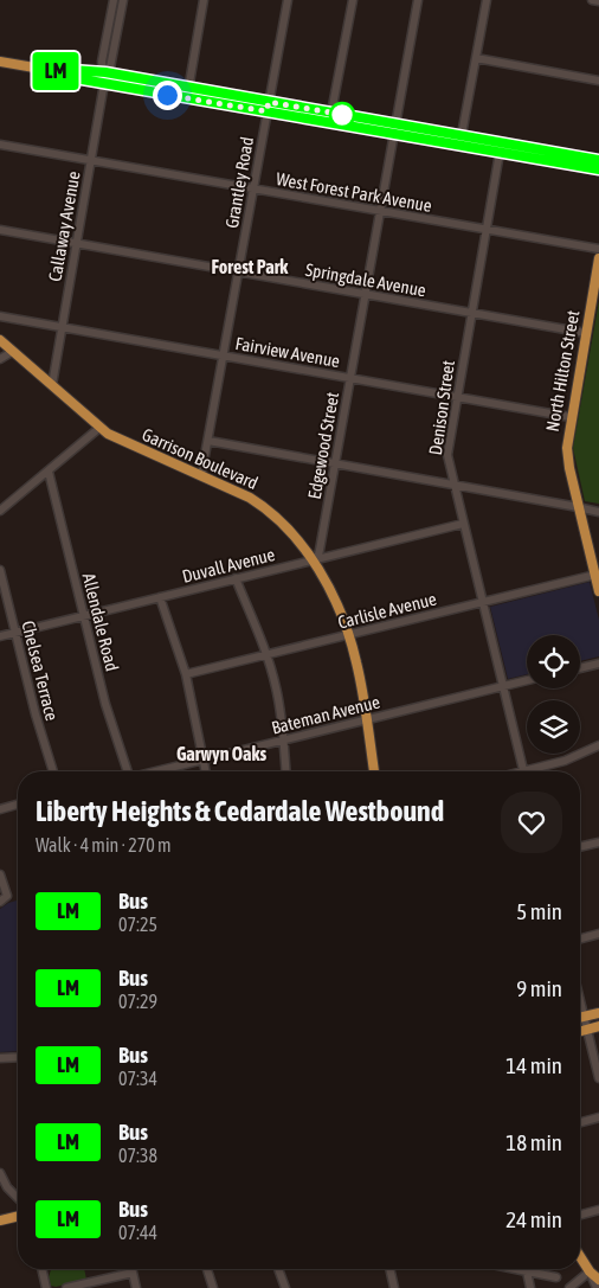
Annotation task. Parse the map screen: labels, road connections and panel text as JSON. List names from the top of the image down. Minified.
{"streets":{"main road":["North Hilton Street","Garrison Boulevard"],"street":["Grantley Road","West Forest Park Avenue","Callaway Avenue","Springdale Avenue","Fairview Avenue","Denison Street","Edgewood Street","Duvall Avenue","Carlisle Avenue","Allendale Road","Chelsea Terrace","Bateman Avenue"]},"crossings":[["Grantley Road","West Forest Park Avenue"],["Grantley Road","Springdale Avenue"],["Grantley Road","Fairview Avenue"],["Grantley Road","Garrison Boulevard"],["West Forest Park Avenue","Callaway Avenue"],["West Forest Park Avenue","Denison Street"],["West Forest Park Avenue","Edgewood Street"],["Callaway Avenue","Springdale Avenue"],["Callaway Avenue","Fairview Avenue"],["Callaway Avenue","Garrison Boulevard"],["Springdale Avenue","North Hilton Street"],["Springdale Avenue","Denison Street"],["Springdale Avenue","Edgewood Street"],["Fairview Avenue","North Hilton Street"],["Fairview Avenue","Denison Street"],["Fairview Avenue","Edgewood Street"],["North Hilton Street","Carlisle Avenue"],["Denison Street","Duvall Avenue"],["Denison Street","Carlisle Avenue"],["Denison Street","Bateman Avenue"],["Edgewood Street","Garrison Boulevard"],["Edgewood Street","Duvall Avenue"],["Garrison Boulevard","Duvall Avenue"],["Garrison Boulevard","Carlisle Avenue"],["Garrison Boulevard","Bateman Avenue"],["Duvall Avenue","Allendale Road"],["Duvall Avenue","Chelsea Terrace"]],"districts":["Forest Park","Garwyn Oaks"],"lines":["bus line LM"],"page":{"on_map":"LM","heading":["Liberty Heights & Cedardale Westbound","Walk · 4 min · 270 m"],"list":[{"mark":"LM","name":"Bus","note":"07:25","value":"5 min"},{"mark":"LM","name":"Bus","note":"07:29","value":"9 min"},{"mark":"LM","name":"Bus","note":"07:34","value":"14 min"},{"mark":"LM","name":"Bus","note":"07:38","value":"18 min"},{"mark":"LM","name":"Bus","note":"07:44","value":"24 min"}]}}
